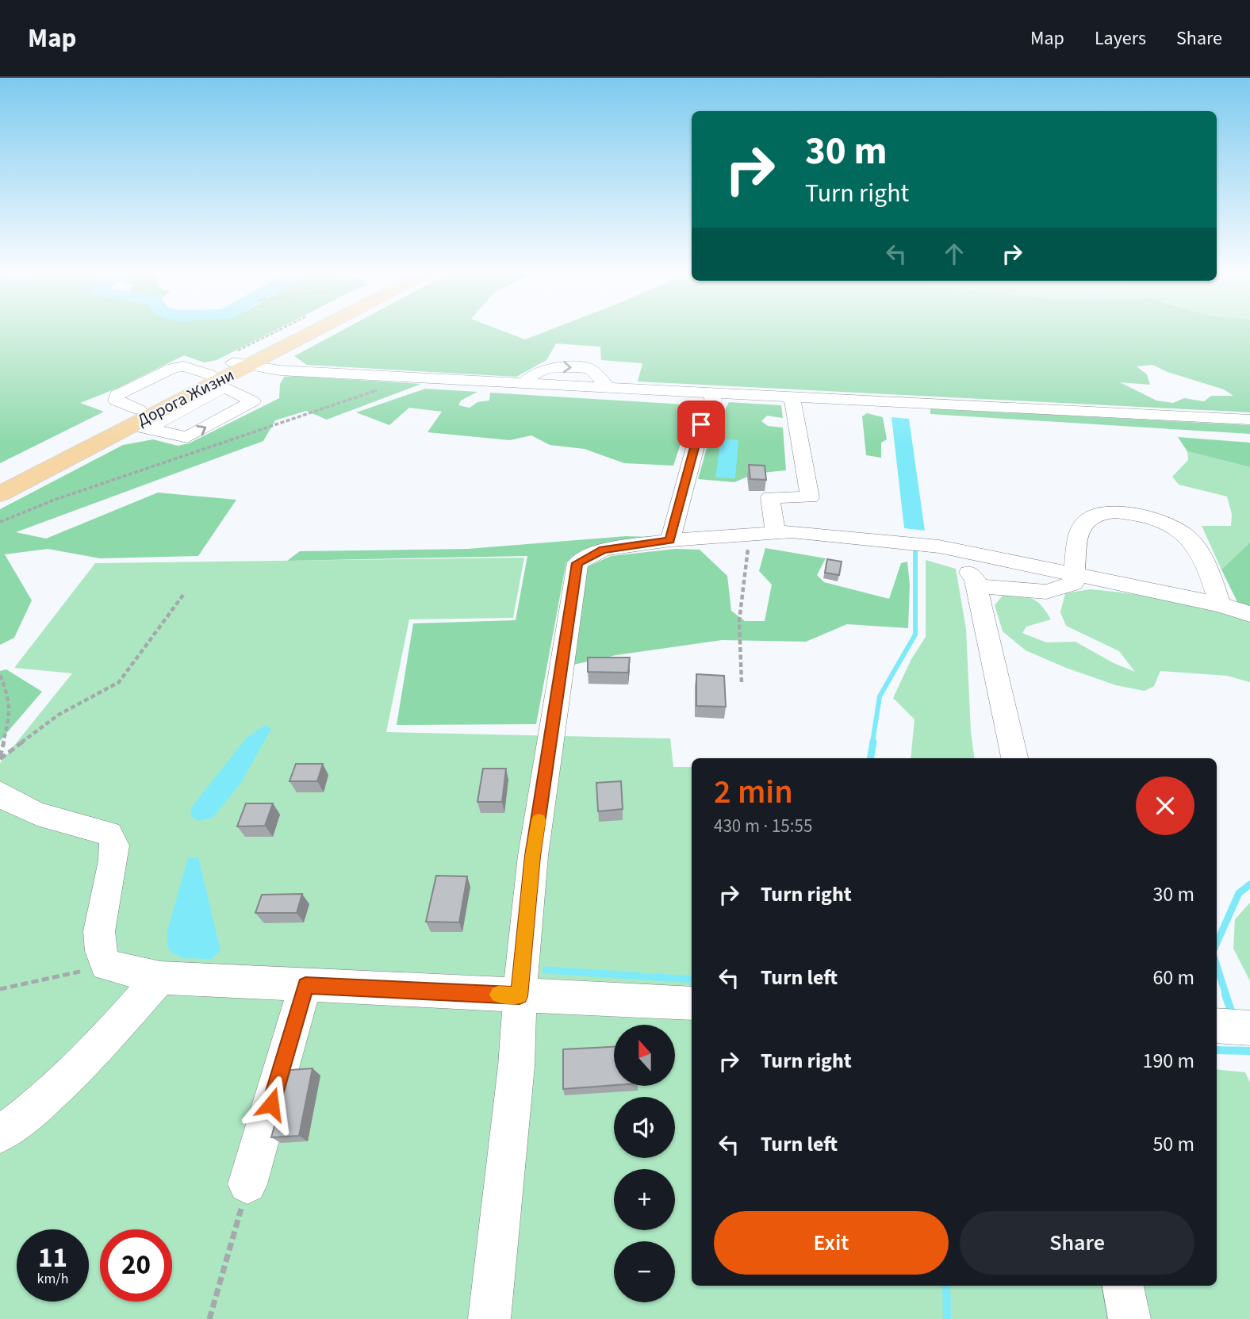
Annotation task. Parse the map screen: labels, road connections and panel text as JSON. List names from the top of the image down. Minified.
{"streets":{"main road":["Дорога Жизни"]},"north":"top","page":{"header":"Map","nav":["Map","Layers","Share"],"turn":["30 m","Turn right"],"heading":["2 min","430 m · 15:55"],"list":[{"name":"Turn right","value":"30 m"},{"name":"Turn left","value":"60 m"},{"name":"Turn right","value":"190 m"},{"name":"Turn left","value":"50 m"}],"map_buttons":["+","−"],"buttons":["Exit","Share"],"speed":"11 km/h","limit":"20"}}
